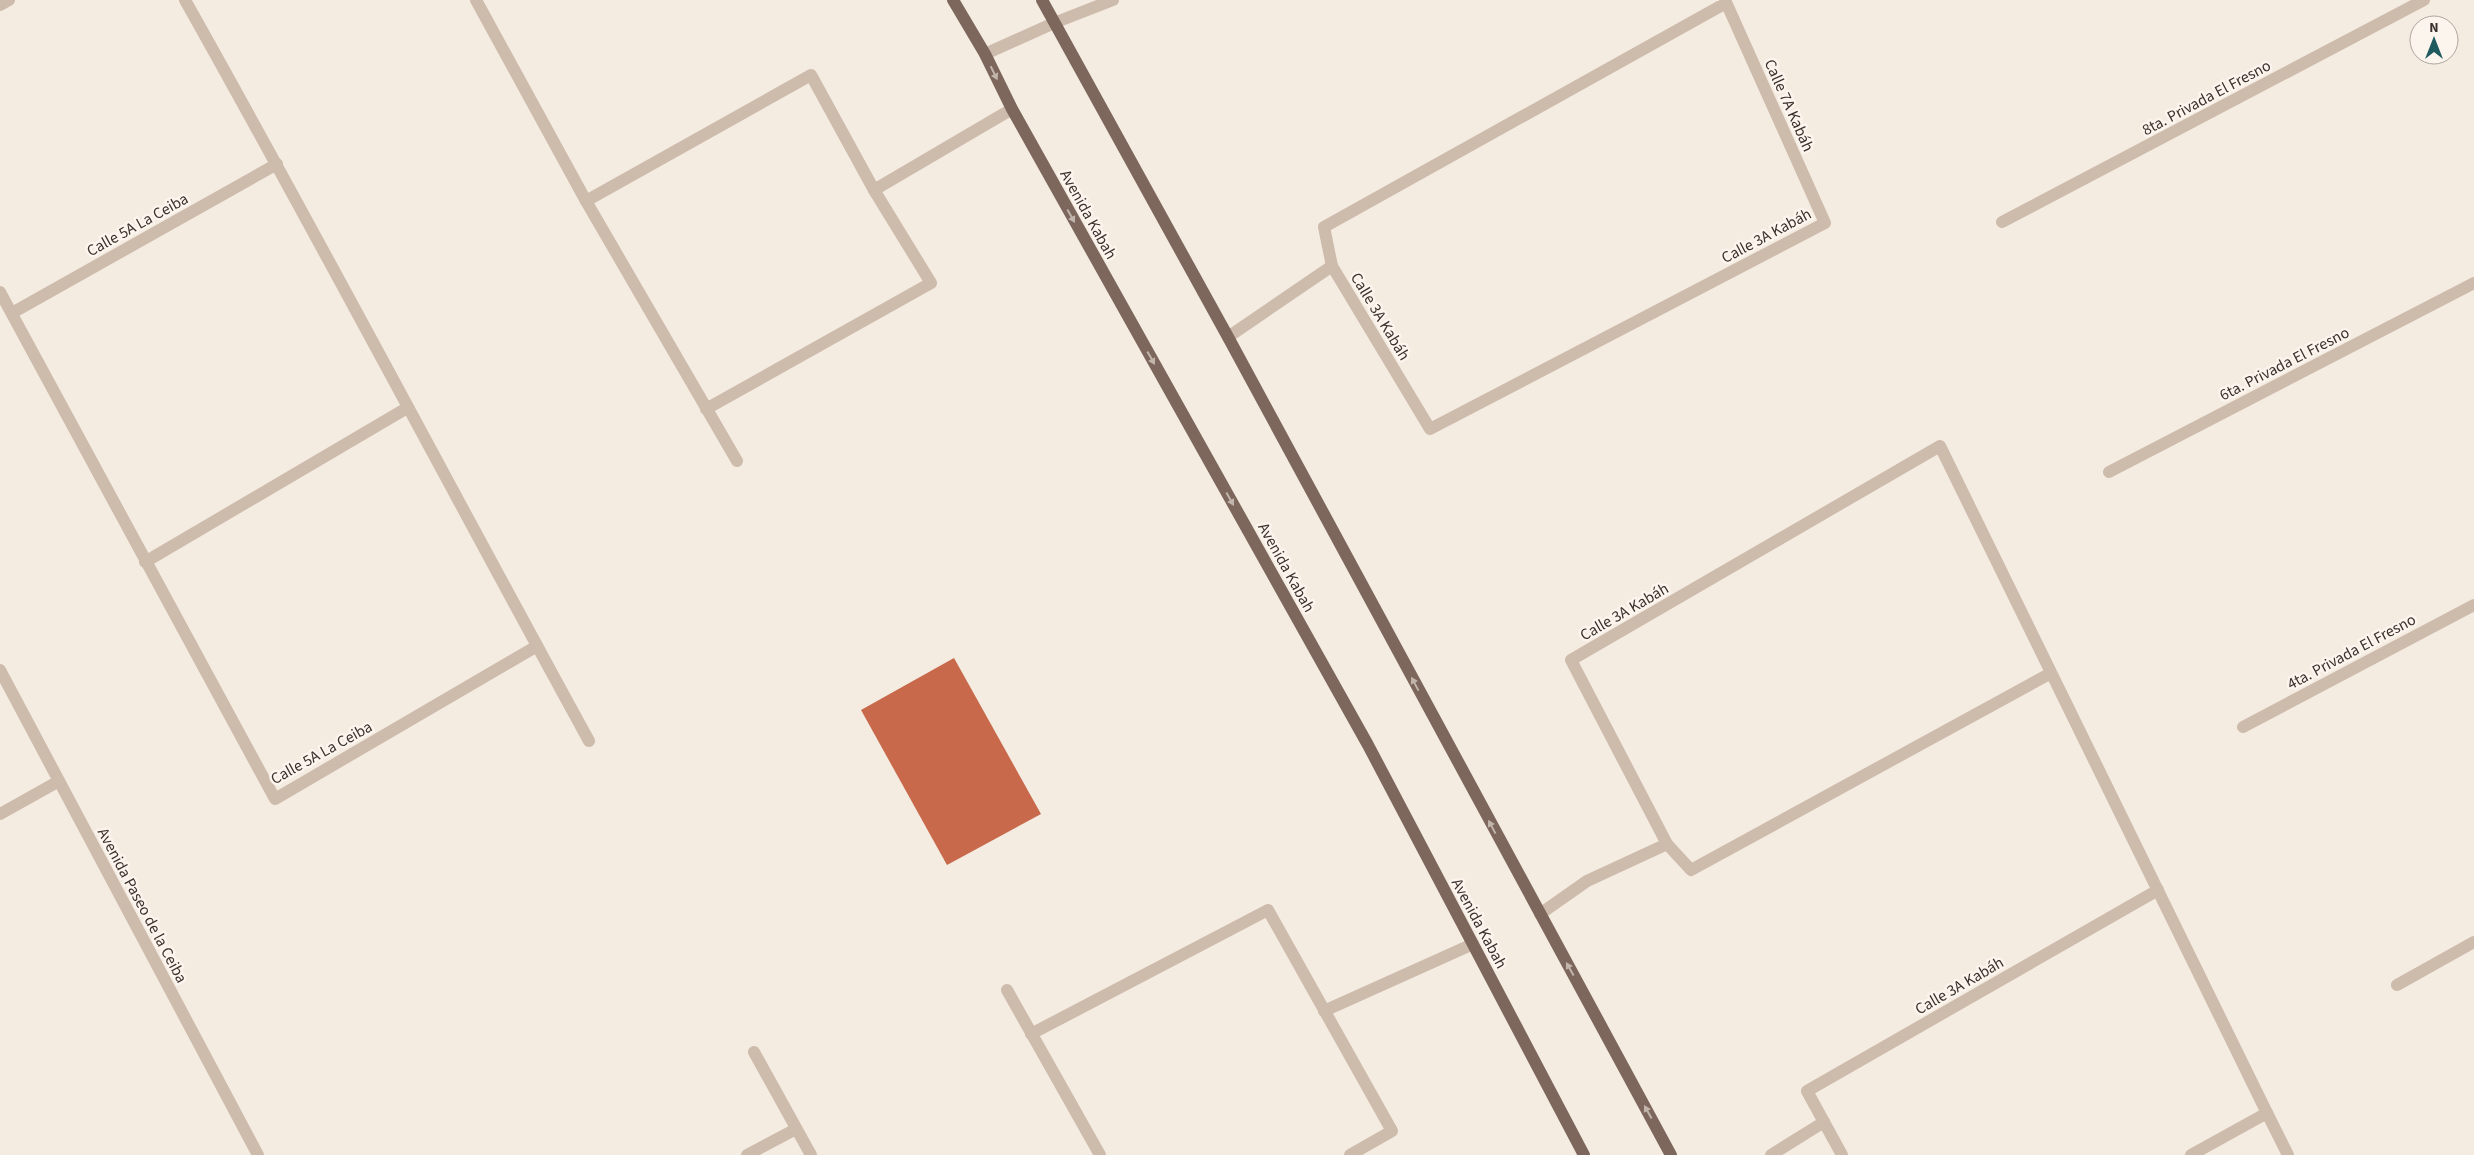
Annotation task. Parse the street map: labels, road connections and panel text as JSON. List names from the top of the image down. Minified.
{"streets":{"main road":["Avenida Kabah"],"street":["8ta. Privada El Fresno","Calle 7A Kabáh","Calle 5A La Ceiba","Calle 3A Kabáh","6ta. Privada El Fresno","4ta. Privada El Fresno","Avenida Paseo de la Ceiba"]},"crossings":[["Calle 7A Kabáh","Calle 3A Kabáh"]],"north":"top"}
